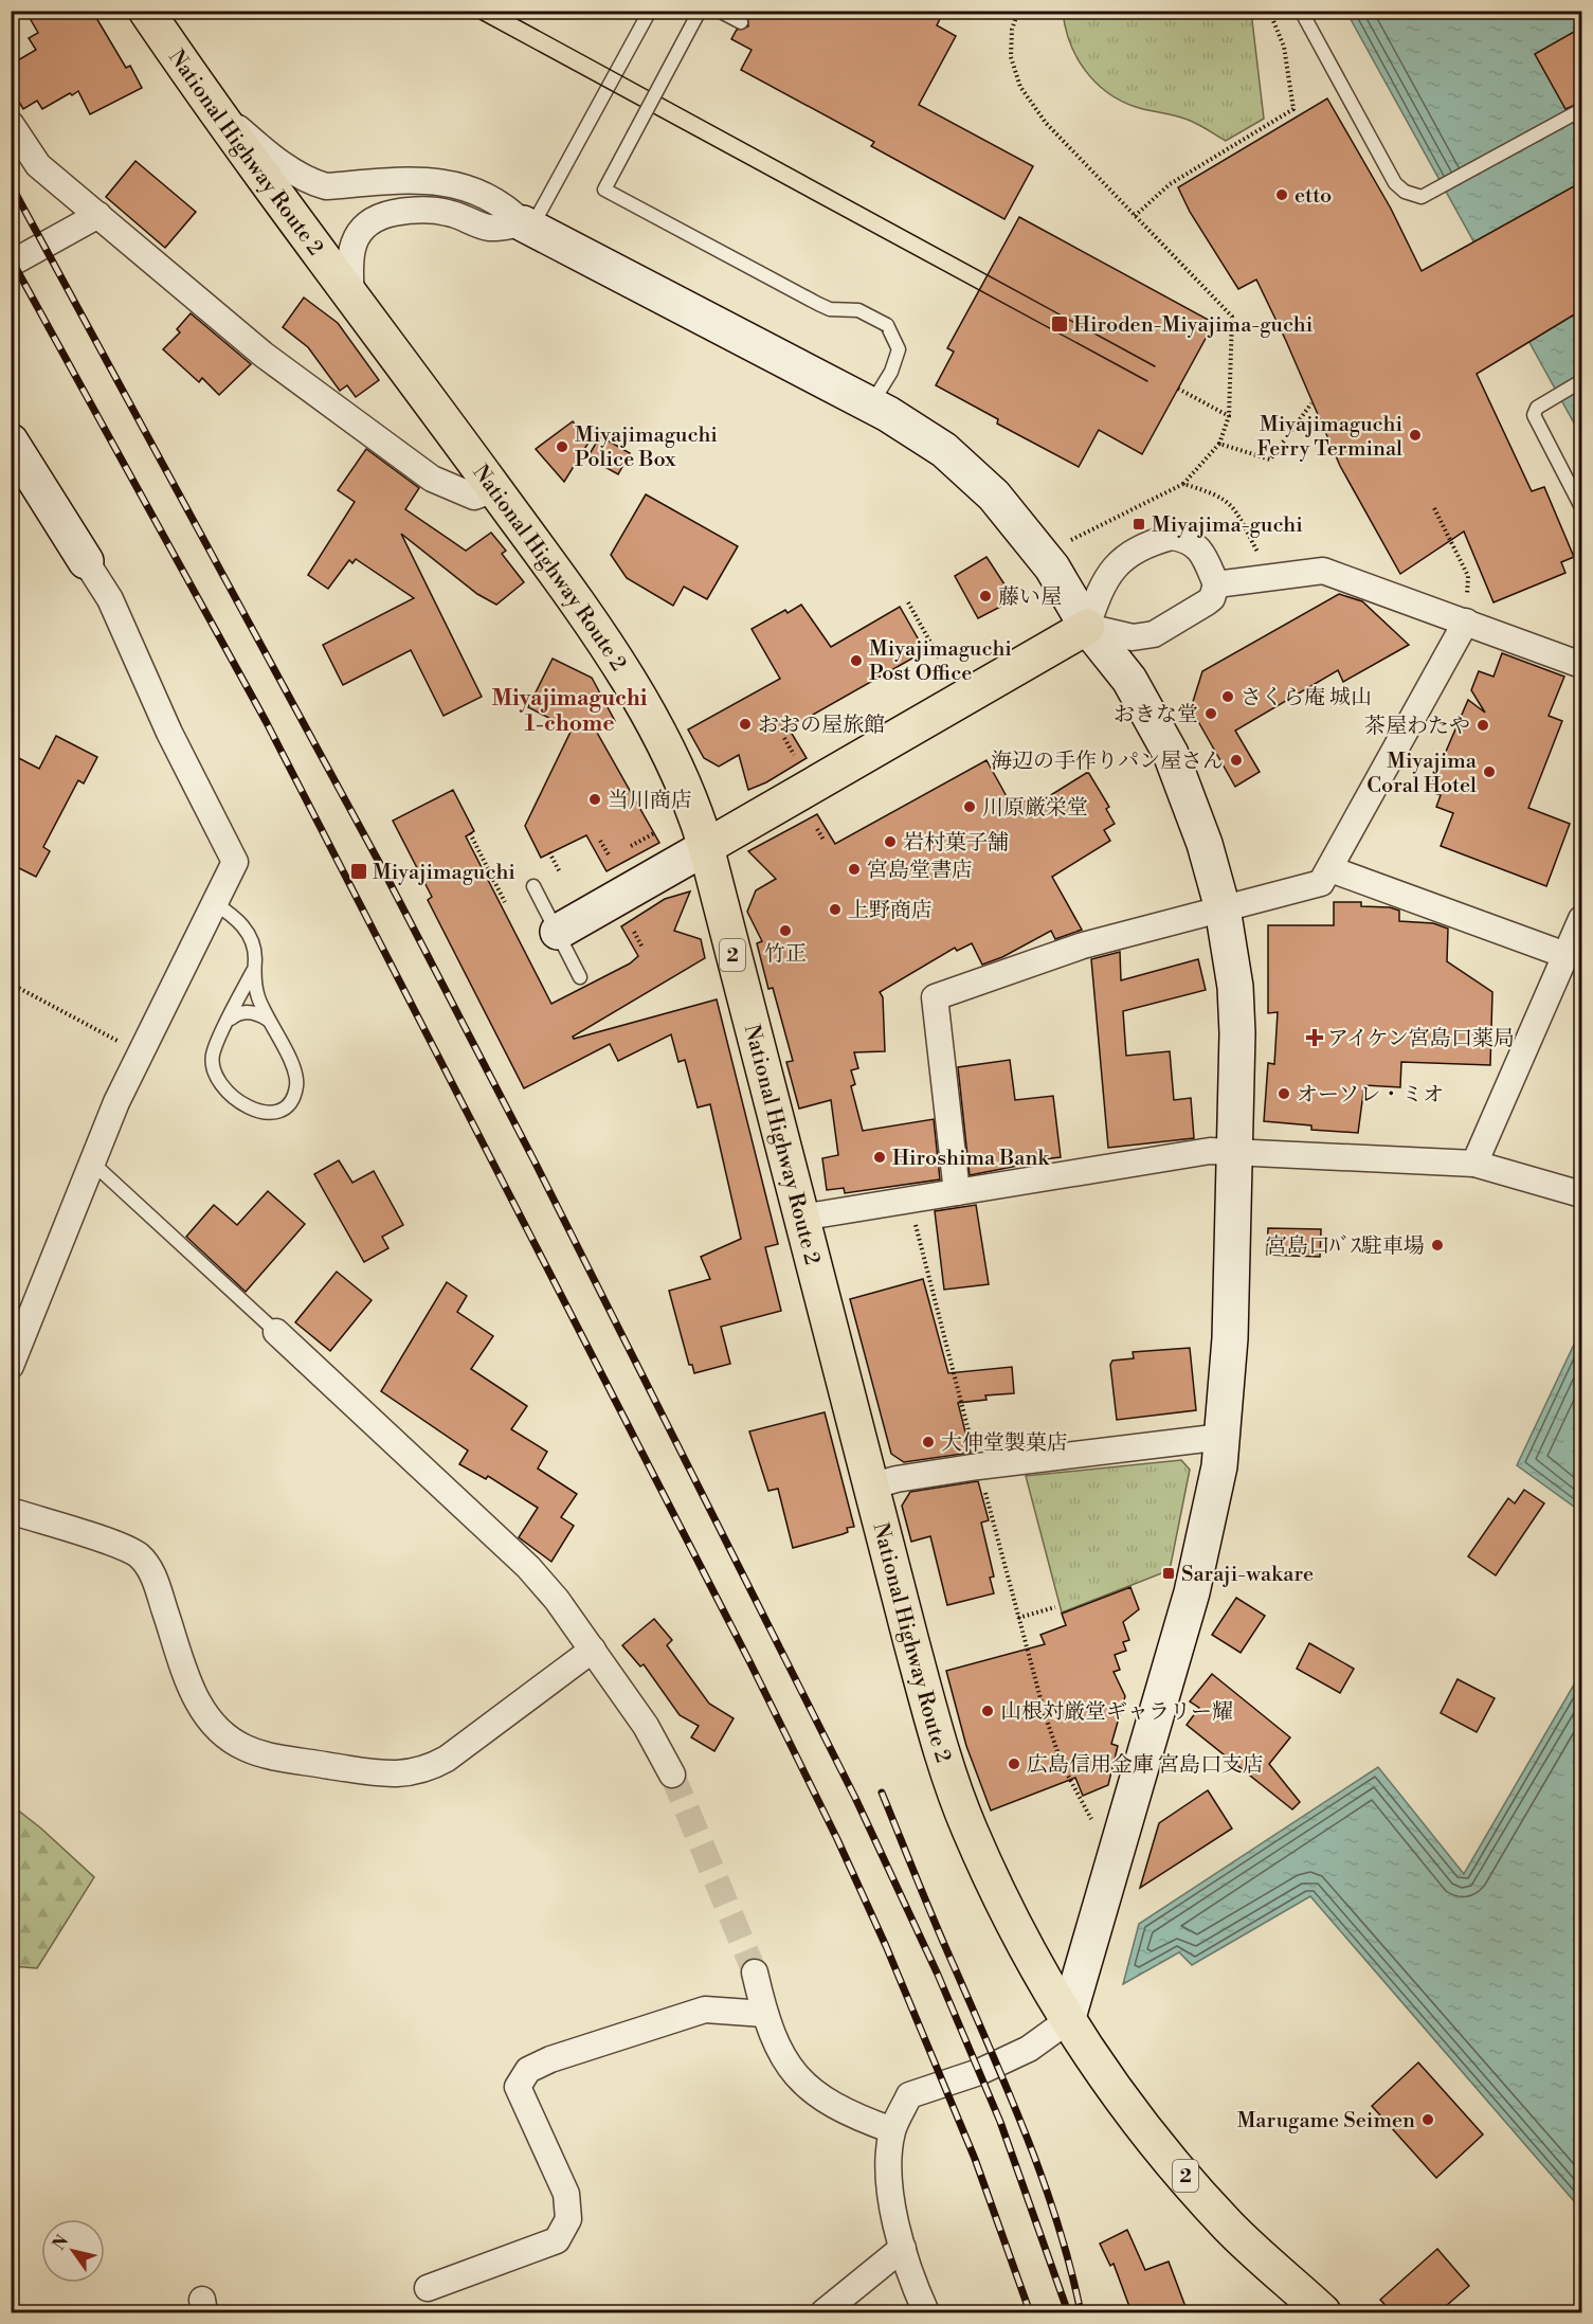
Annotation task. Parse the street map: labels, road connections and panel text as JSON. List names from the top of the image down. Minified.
{"streets":{"main road":["National Highway Route 2","2"]},"districts":["Miyajimaguchi 1-chome"],"places":{"other":["etto","Miyajimaguchi Ferry Terminal","Miyajimaguchi Police Box","藤い屋","Miyajimaguchi Post Office","さくら庵 城山","おきな堂","おおの屋旅館","茶屋わたや","海辺の手作りパン屋さん","Miyajima Coral Hotel","当川商店","川原厳栄堂","岩村菓子舗","宮島堂書店","上野商店","竹正","オーソレ・ミオ","Hiroshima Bank","宮島口ﾊﾞｽ駐車場","大伸堂製菓店","山根対厳堂ギャラリー耀","広島信用金庫 宮島口支店","Marugame Seimen"],"transit":["Hiroden-Miyajima-guchi","Miyajima-guchi","Miyajimaguchi","Saraji-wakare"],"health":["アイケン宮島口薬局"]},"north":"top left"}
